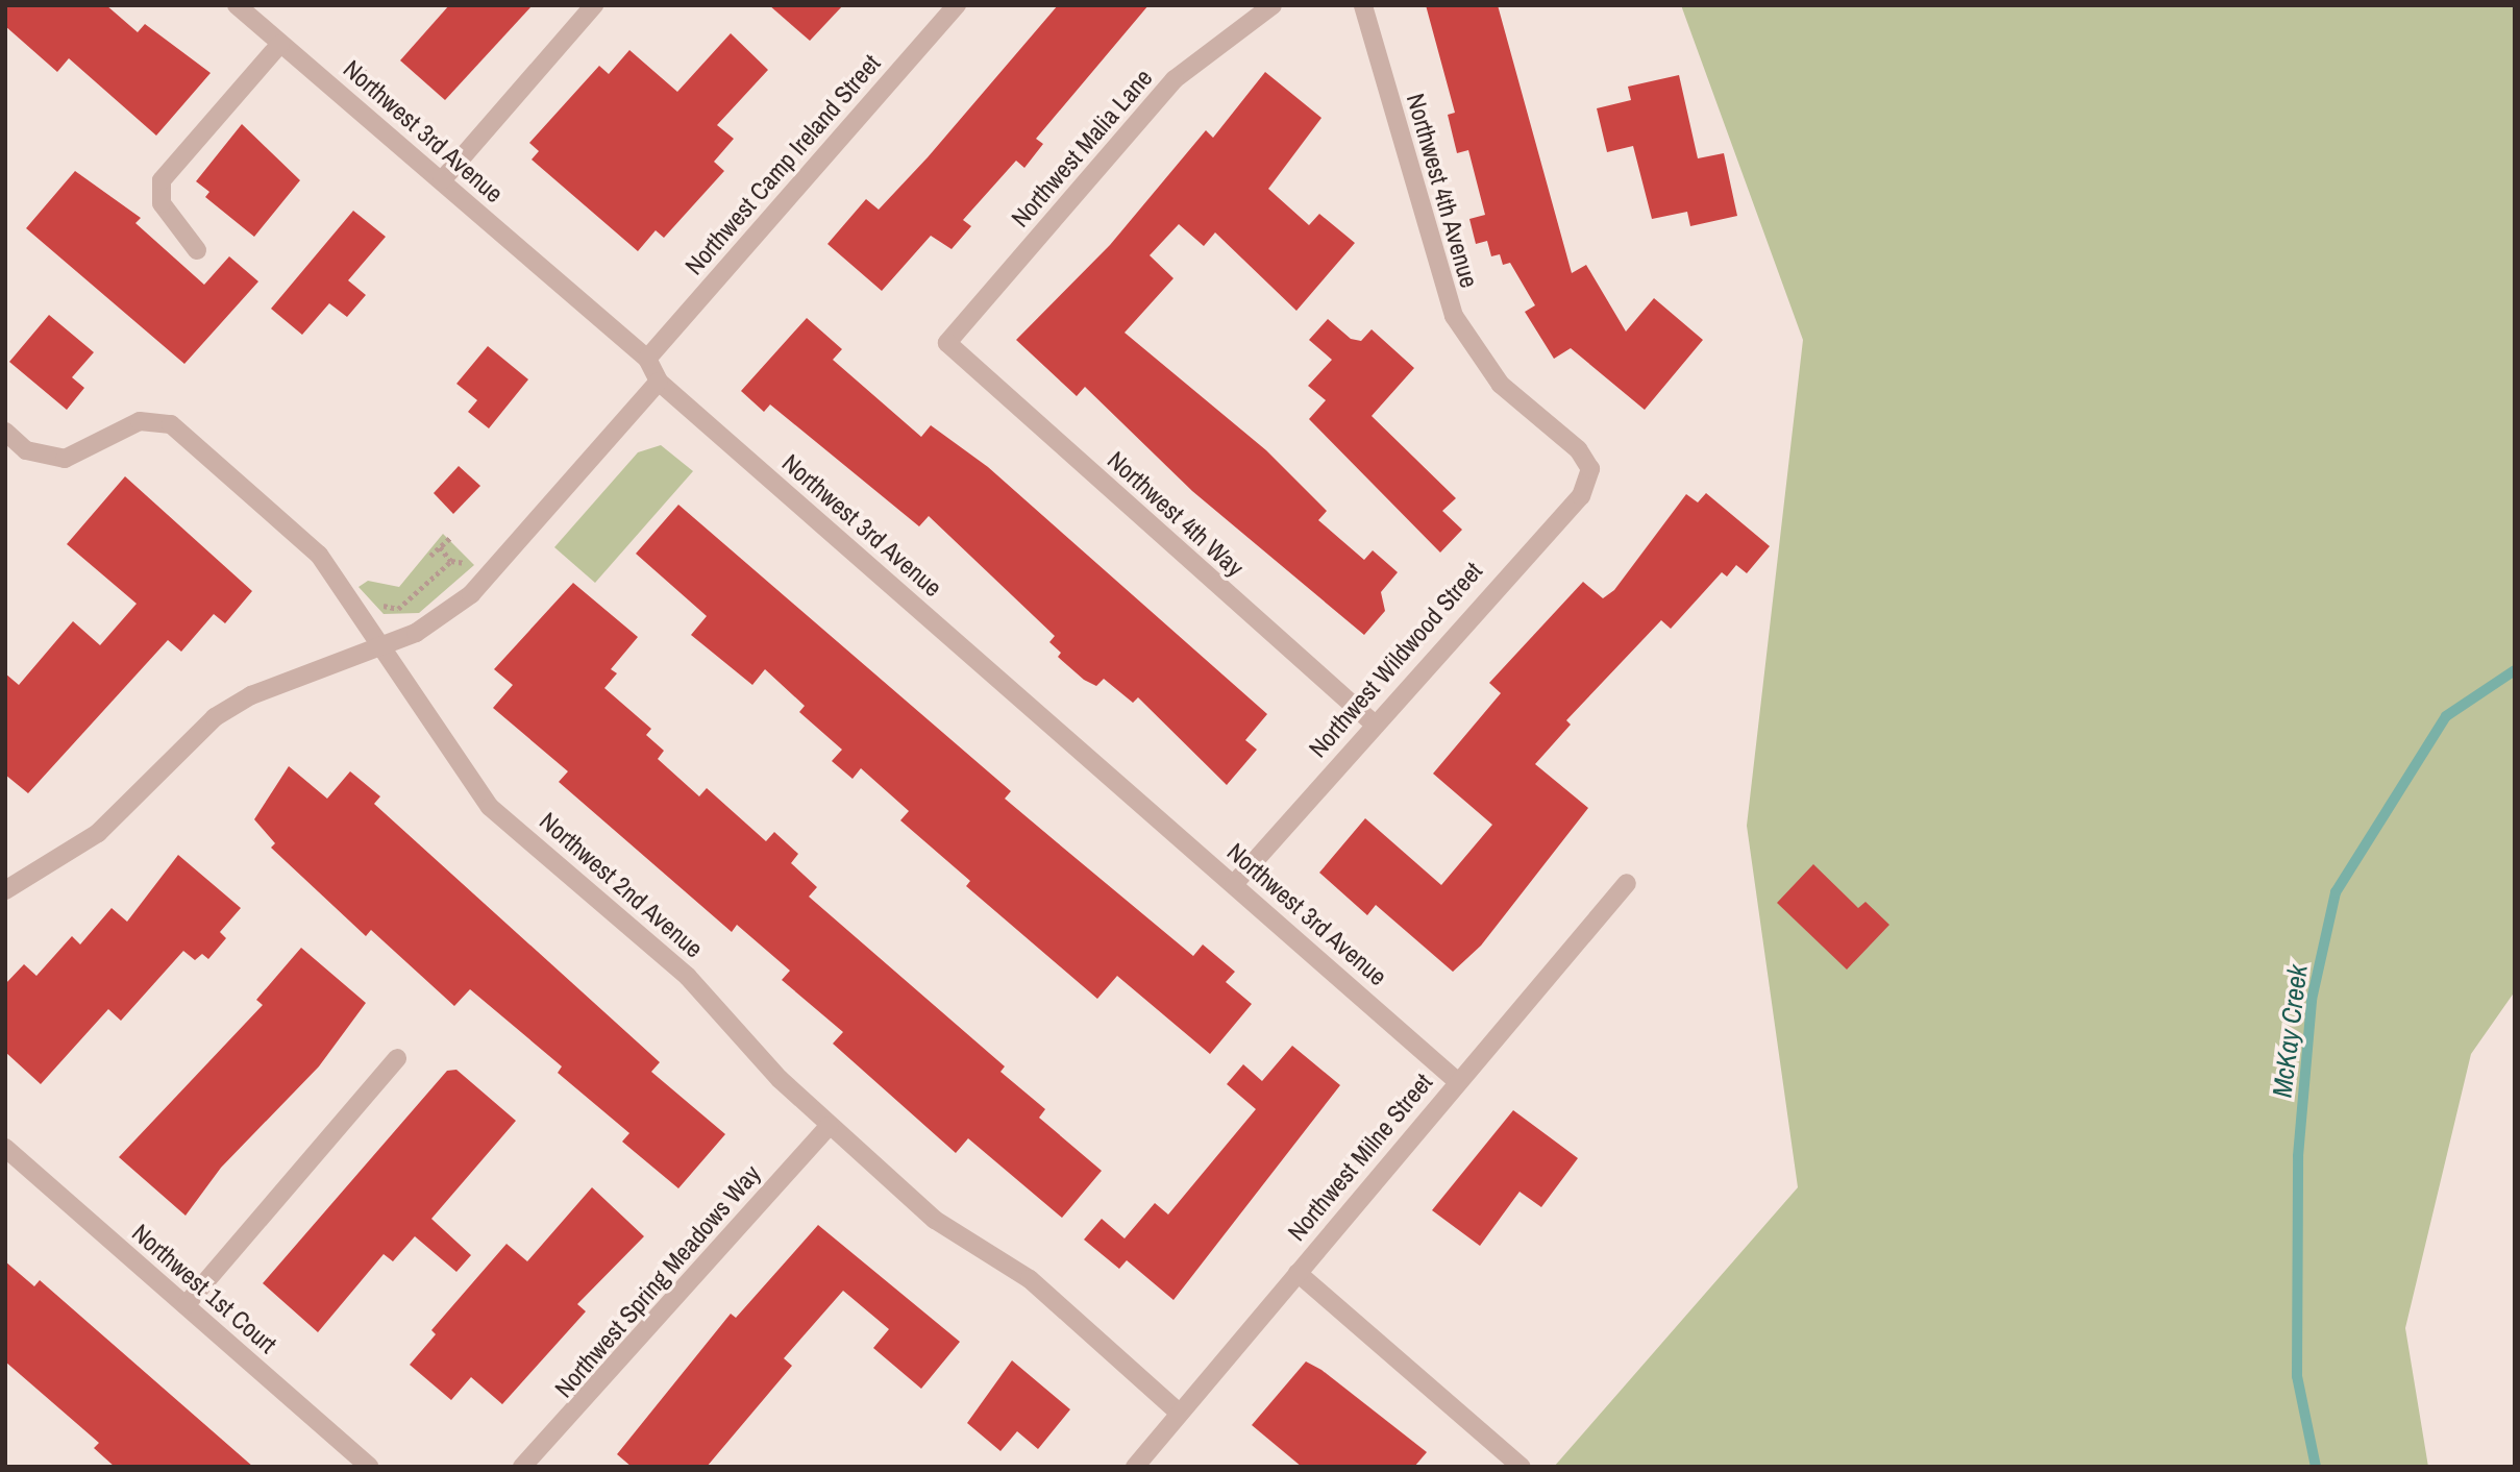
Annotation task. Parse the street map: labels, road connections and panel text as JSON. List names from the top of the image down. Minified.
{"streets":{"street":["Northwest 3rd Avenue","Northwest Malia Lane","Northwest Camp Ireland Street","Northwest 4th Avenue","Northwest 4th Way","Northwest Wildwood Street","Northwest 2nd Avenue","Northwest Milne Street","Northwest Spring Meadows Way","Northwest 1st Court"]},"crossings":[["Northwest 3rd Avenue","Northwest Camp Ireland Street"],["Northwest 3rd Avenue","Northwest Wildwood Street"],["Northwest 3rd Avenue","Northwest Milne Street"],["Northwest Malia Lane","Northwest 4th Way"],["Northwest 4th Avenue","Northwest Wildwood Street"],["Northwest 4th Way","Northwest Wildwood Street"],["Northwest 2nd Avenue","Northwest Milne Street"],["Northwest 2nd Avenue","Northwest Spring Meadows Way"]],"water":["McKay Creek"]}
